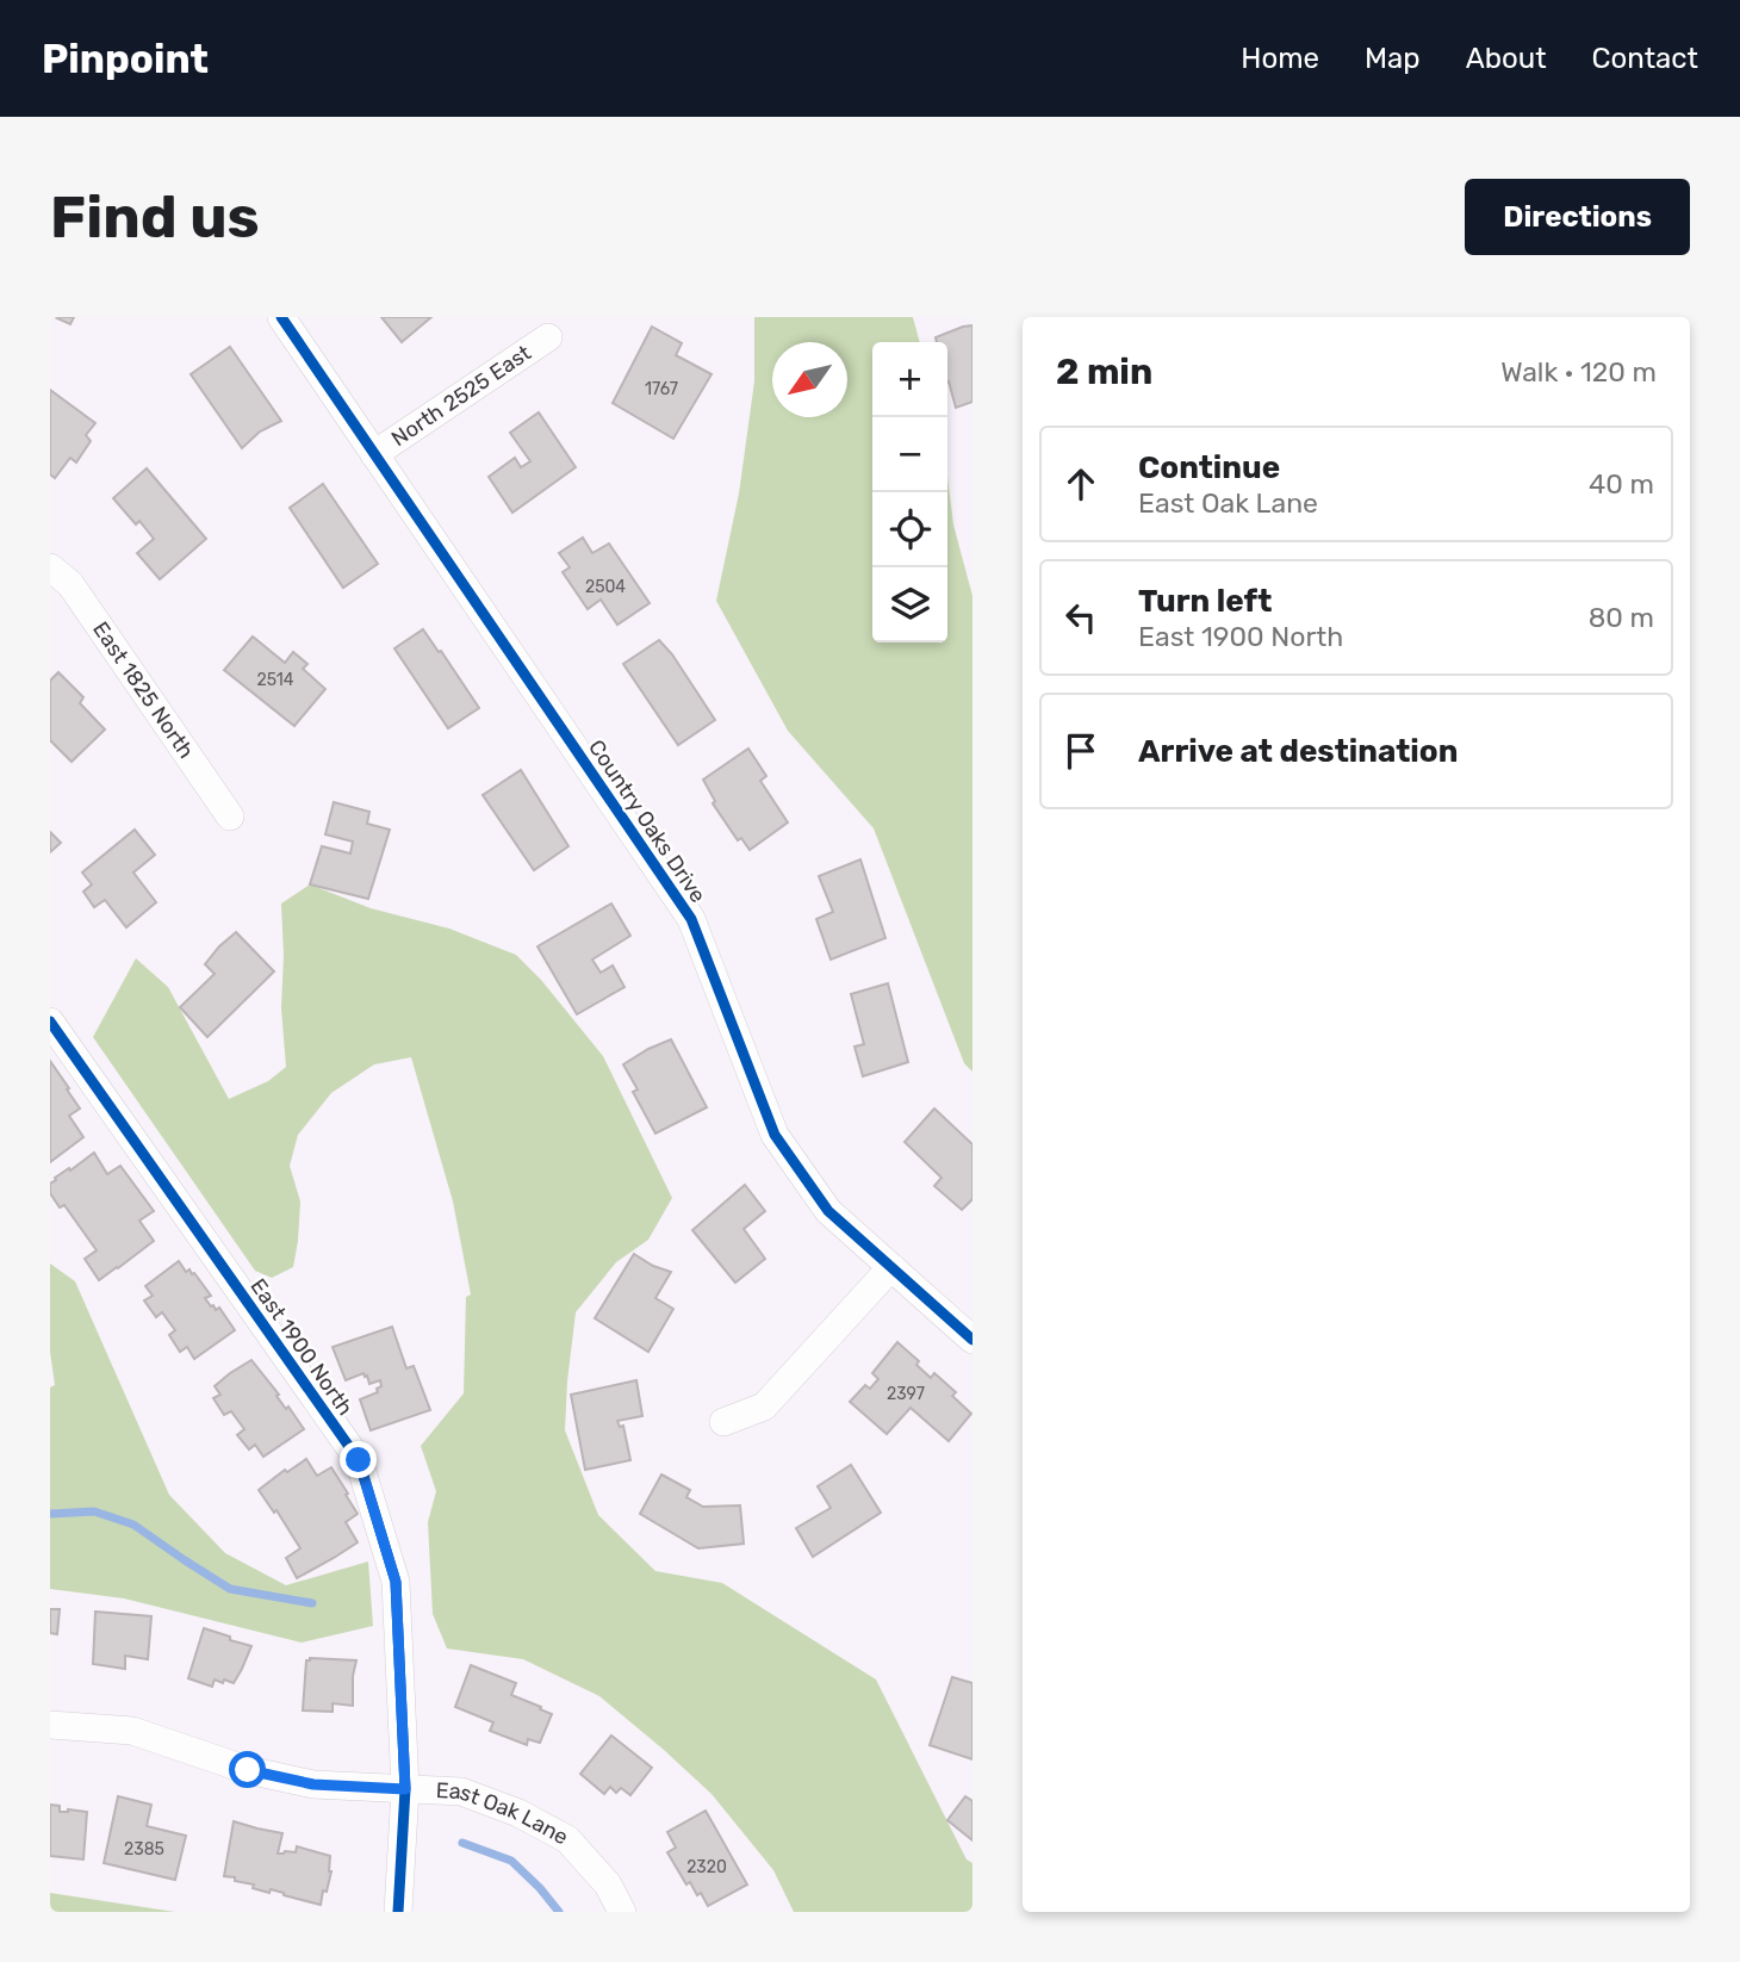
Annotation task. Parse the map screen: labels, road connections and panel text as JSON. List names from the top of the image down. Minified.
{"streets":{"street":["North 2525 East","East 1825 North","Country Oaks Drive","East 1900 North","East Oak Lane"]},"crossings":[["North 2525 East","Country Oaks Drive"],["East 1900 North","East Oak Lane"]],"house_numbers":["1767","2504","2514","2397","2385","2320"],"north":"bottom left","page":{"header":"Pinpoint","nav":["Home","Map","About","Contact"],"buttons":"Directions","title":"Find us","heading":["2 min","Walk · 120 m"],"map_buttons":["+","−"],"list":[["Continue","East Oak Lane","40 m"],["Turn left","East 1900 North","80 m"],"Arrive at destination"]}}
